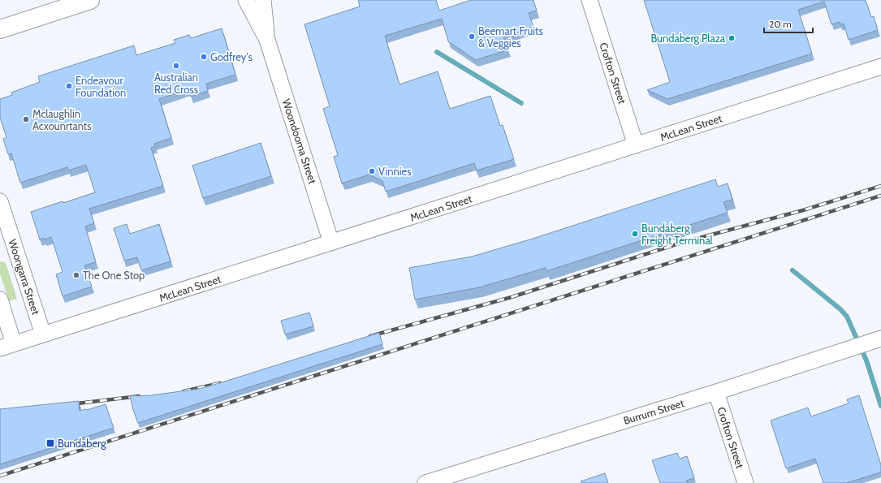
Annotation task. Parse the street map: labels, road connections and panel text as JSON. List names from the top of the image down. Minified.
{"streets":{"street":["Crofton Street","McLean Street","Woondooma Street","Woongarra Street","Burrum Street"]},"crossings":[["Crofton Street","McLean Street"],["Crofton Street","Burrum Street"],["McLean Street","Woondooma Street"],["McLean Street","Woongarra Street"]],"places":{"other":["Beemart Fruits & Veggies","Bundaberg Plaza","Godfrey's","Australian Red Cross","Endeavour Foundation","Mclaughlin Acxounrtants","Vinnies","Bundaberg Freight Terminal","The One Stop"],"transit":["Bundaberg"]},"scale_bar":"20 m"}
